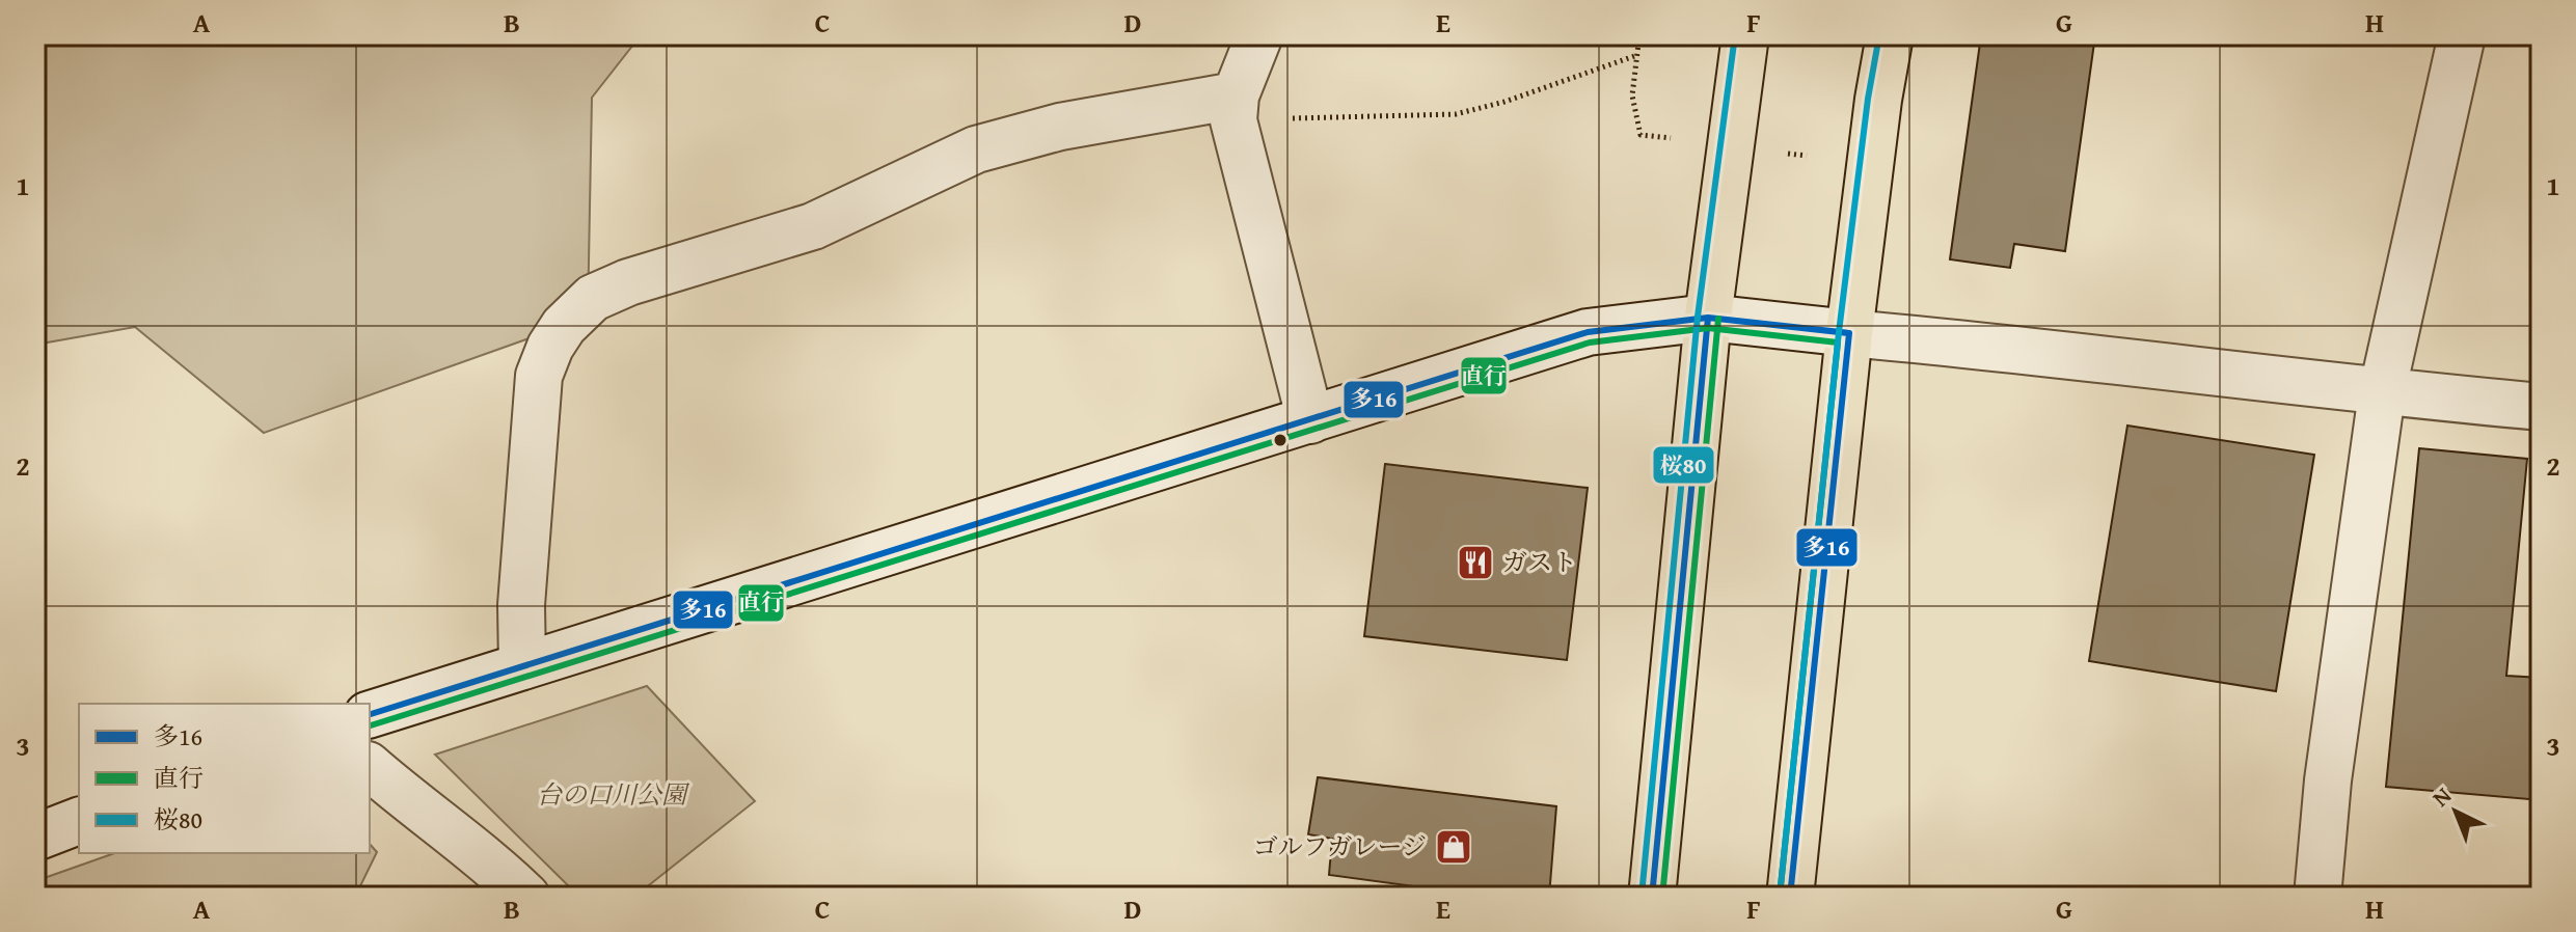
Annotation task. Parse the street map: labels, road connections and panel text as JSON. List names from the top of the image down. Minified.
{"parks":["台の口川公園"],"places":{"restaurant":["ガスト"],"shop":["ゴルフガレージ"]},"lines":["transit line 桜80","transit line 多16","transit line 直行"],"legend":["多16","直行","桜80"],"north":"top left","grid":{"columns":["A","B","C","D","E","F","G","H"],"rows":["1","2","3"]}}
